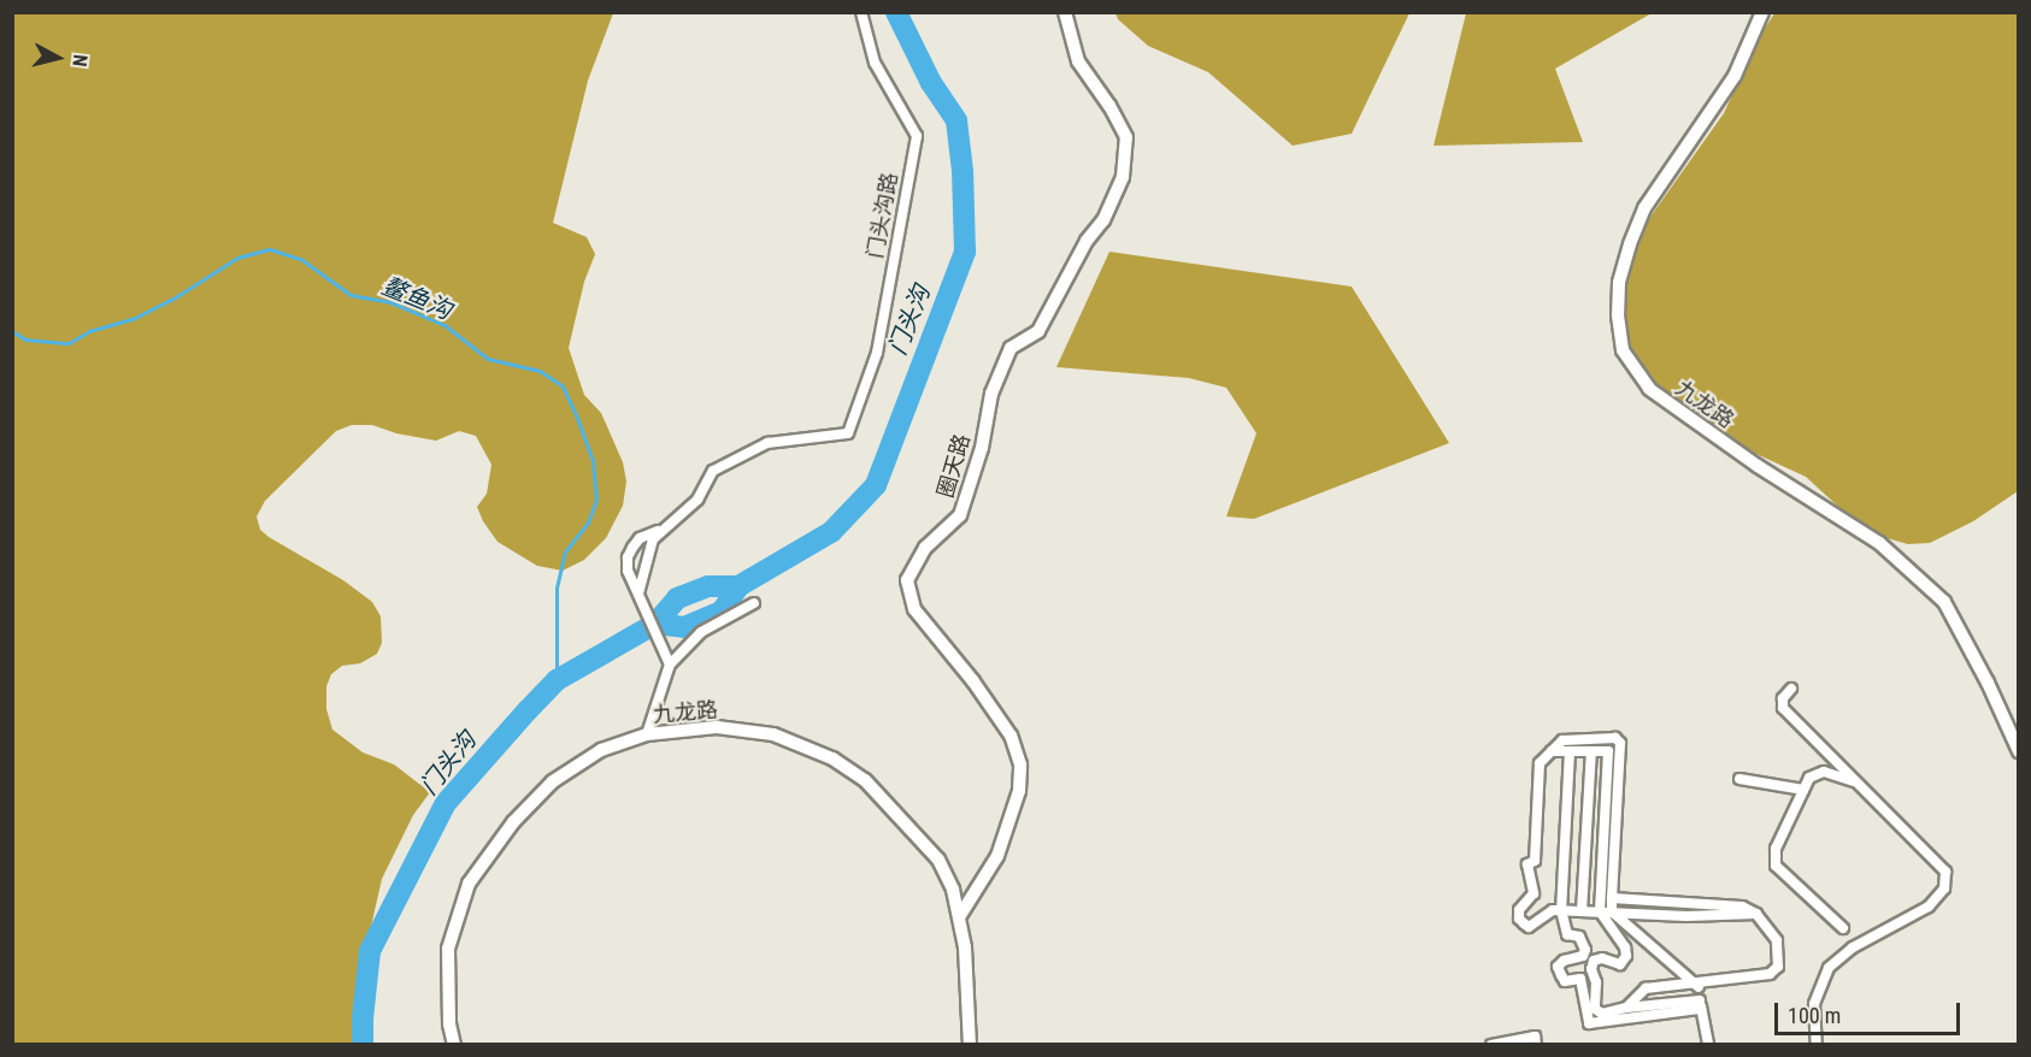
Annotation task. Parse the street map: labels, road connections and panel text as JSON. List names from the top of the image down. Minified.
{"streets":{"street":["门头沟路","九龙路","圈天路"]},"crossings":[["九龙路","圈天路"]],"water":["鳌鱼沟","门头沟"],"scale_bar":"100 m","north":"right"}
